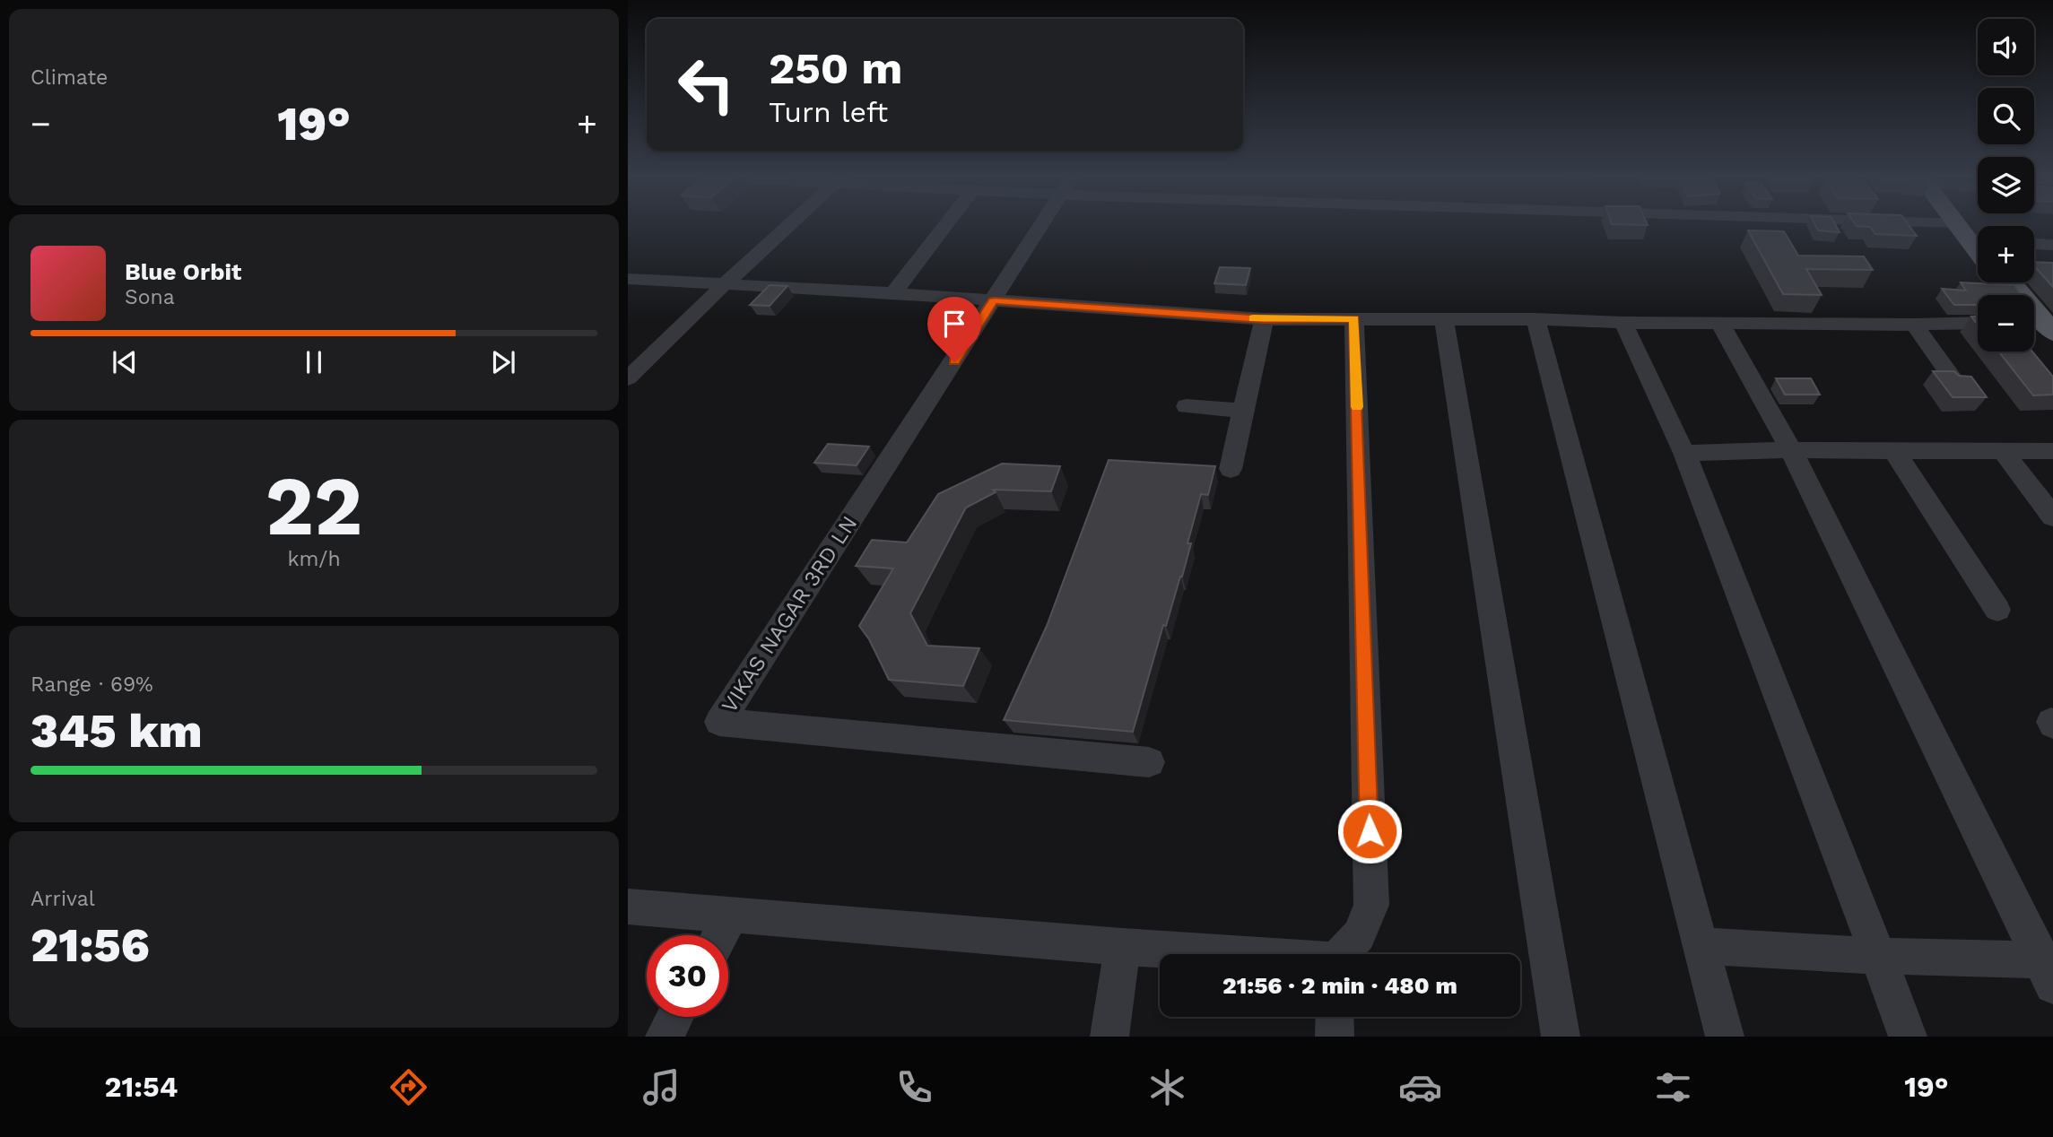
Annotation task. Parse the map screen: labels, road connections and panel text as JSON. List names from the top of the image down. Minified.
{"streets":{"street":["VIKAS NAGAR 3RD LN"]},"page":{"tile":["Climate",["22","km/h"],["Range · 69%","345 km"],["Arrival","21:56"]],"map_buttons":["+","−"],"turn":["250 m","Turn left"],"heat":["−","19°","+"],"song":["Blue Orbit","Sona"],"limit":"30","trip":"21:56 · 2 min · 480 m","tabs":["21:54","19°"]}}
